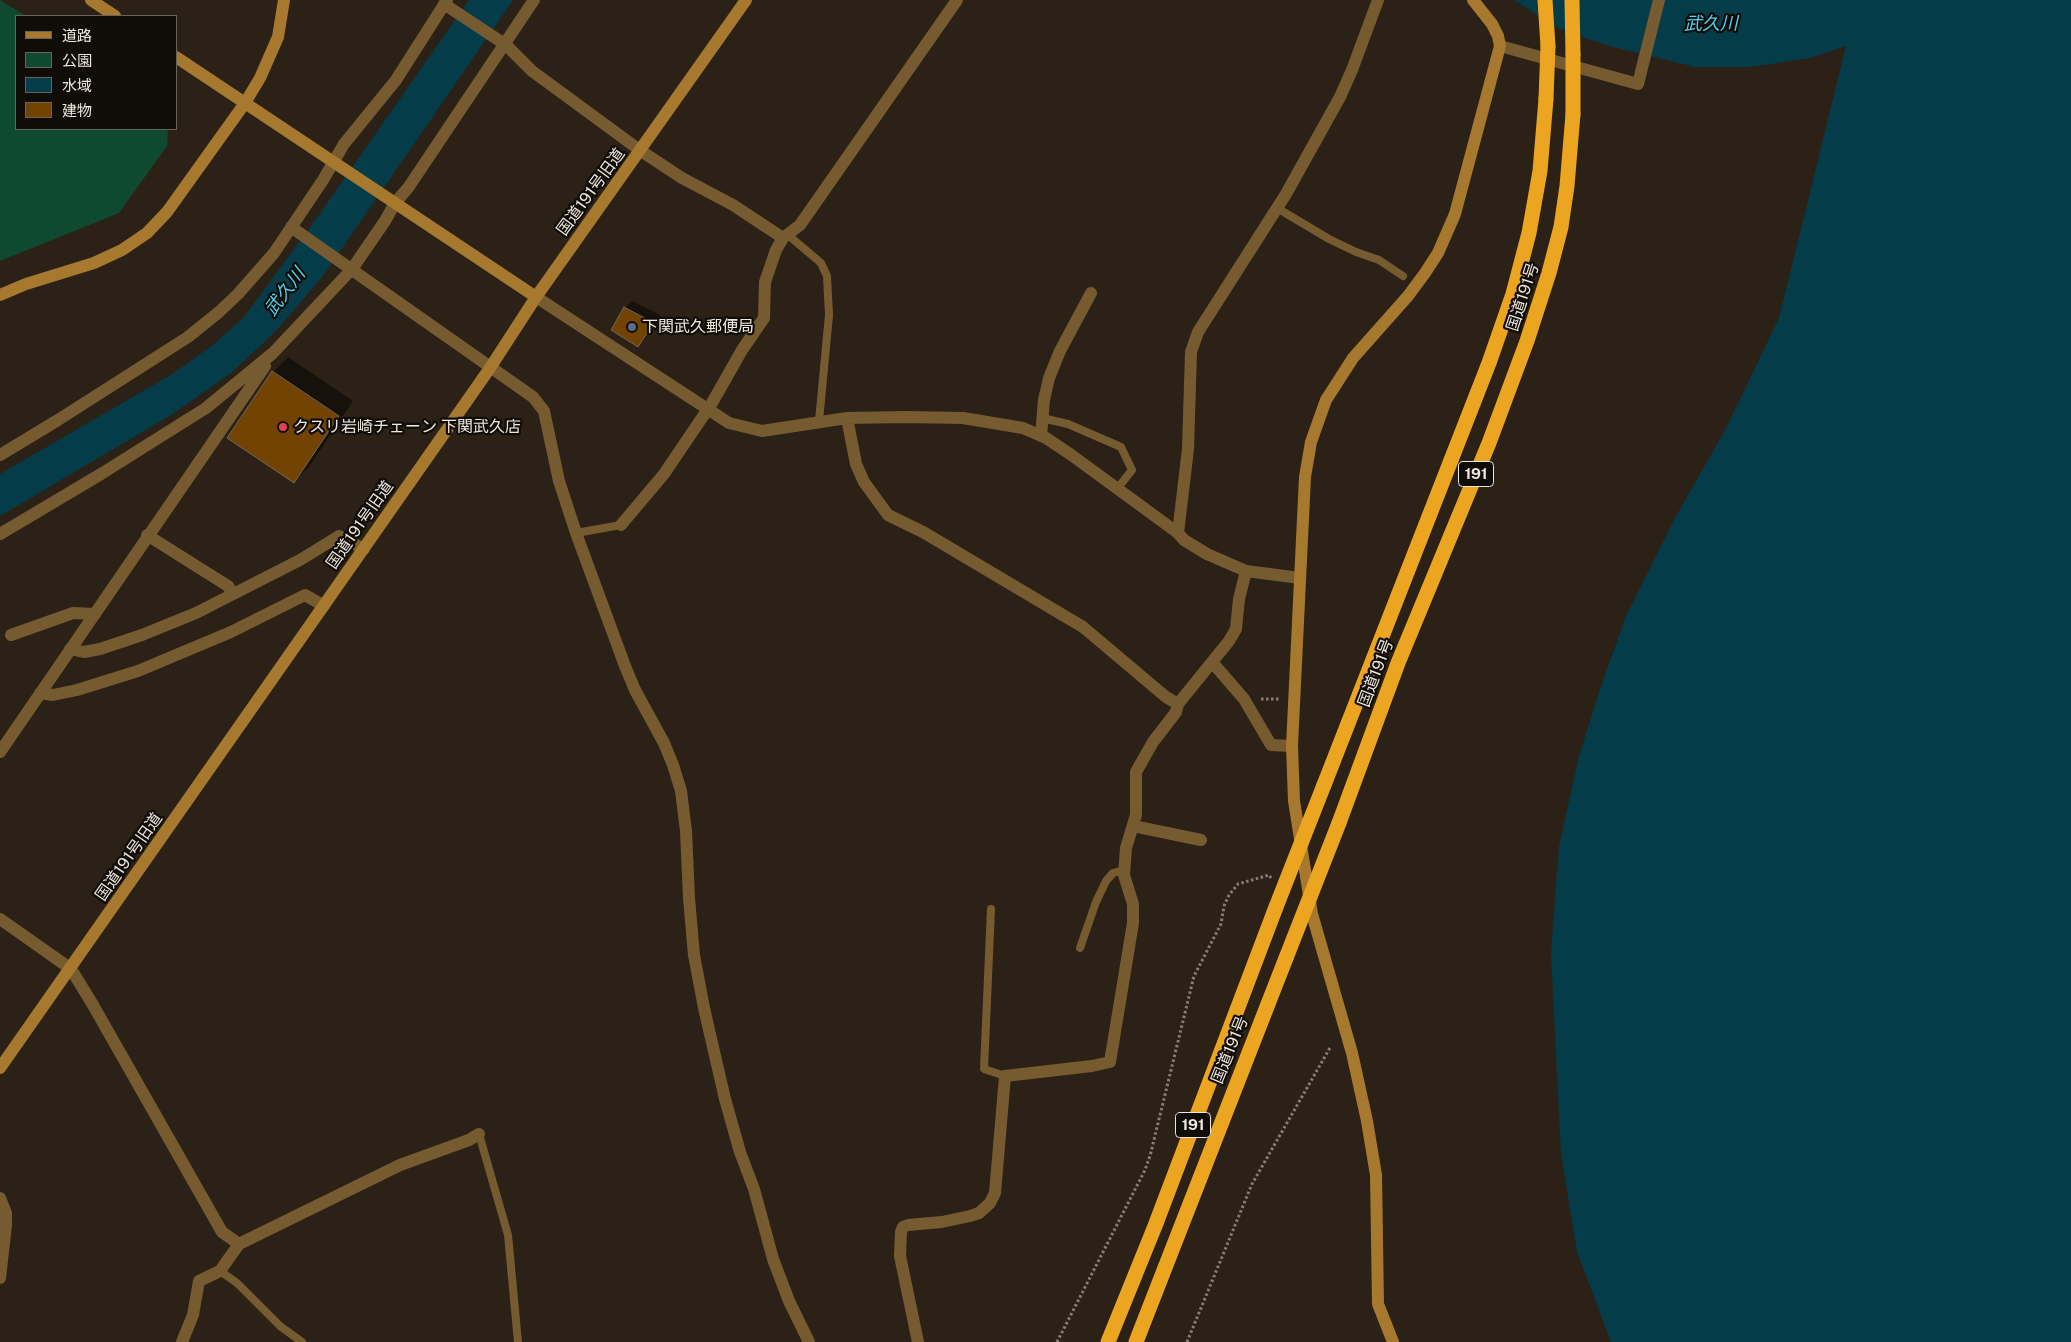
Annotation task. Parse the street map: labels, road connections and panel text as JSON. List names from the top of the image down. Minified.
{"streets":{"highway":["国道191号","191"],"street":["国道191号旧道"]},"water":["武久川"],"places":["下関武久郵便局","クスリ岩崎チェーン 下関武久店"],"legend":["道路","公園","水域","建物"]}
